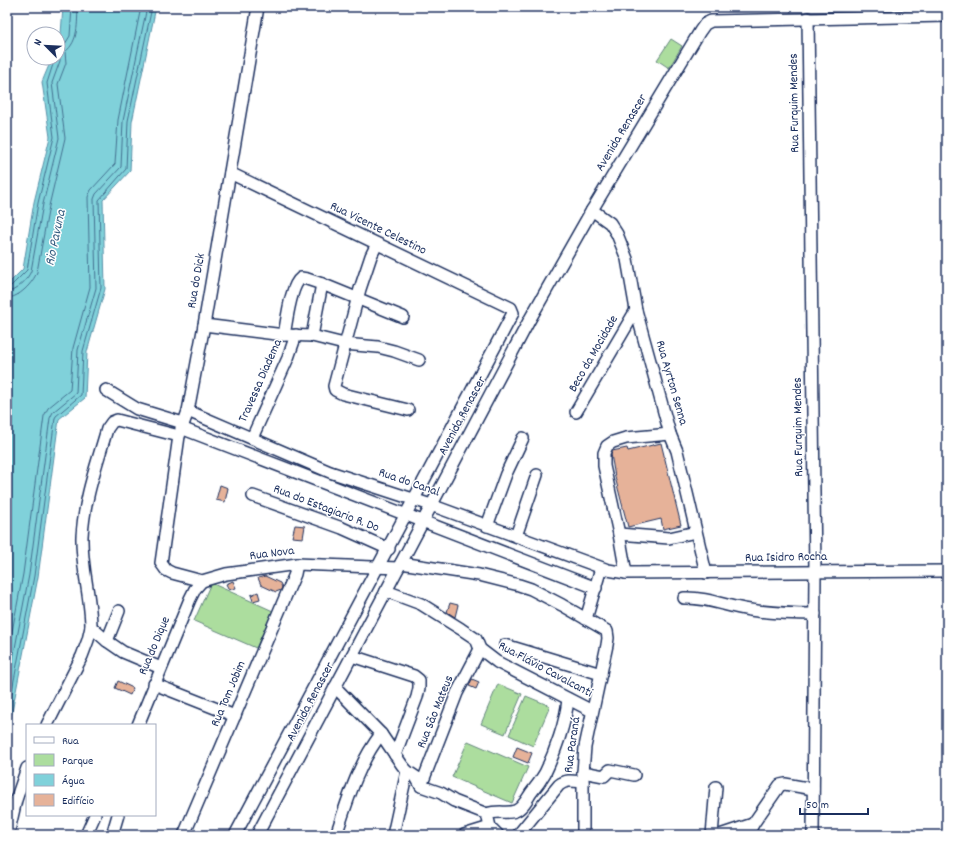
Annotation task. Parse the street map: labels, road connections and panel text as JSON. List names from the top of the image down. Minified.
{"streets":{"street":["Rua Furquim Mendes","Avenida Renascer","Rua Vicente Celestino","Rua do Dick","Beco da Mocidade","Travessa Diadema","Rua Ayrton Senna","Rua do Canal","Rua do Estagiario R. Do","Rua Nova","Rua Isidro Rocha","Rua do Dique","Rua Flávio Cavalcanti","Rua Tom Jobim","Rua São Mateus","Rua Paraná"]},"crossings":[["Rua Furquim Mendes","Avenida Renascer"],["Rua Furquim Mendes","Rua Isidro Rocha"],["Avenida Renascer","Rua Vicente Celestino"],["Avenida Renascer","Rua Ayrton Senna"],["Avenida Renascer","Rua do Canal"],["Avenida Renascer","Rua do Estagiario R. Do"],["Avenida Renascer","Rua Nova"],["Avenida Renascer","Rua Flávio Cavalcanti"],["Rua Vicente Celestino","Rua do Dick"],["Rua do Dick","Rua do Canal"],["Rua do Dick","Rua Nova"],["Rua do Dick","Rua do Dique"],["Beco da Mocidade","Rua Ayrton Senna"],["Travessa Diadema","Rua do Canal"],["Rua Ayrton Senna","Rua Isidro Rocha"],["Rua do Canal","Rua Isidro Rocha"],["Rua Nova","Rua do Dique"],["Rua Nova","Rua Tom Jobim"],["Rua Nova","Rua Paraná"],["Rua Flávio Cavalcanti","Rua São Mateus"],["Rua Flávio Cavalcanti","Rua Paraná"]],"water":["Rio Pavuna"],"legend":["Rua","Parque","Água","Edifício"],"scale_bar":"50 m","north":"top left"}
